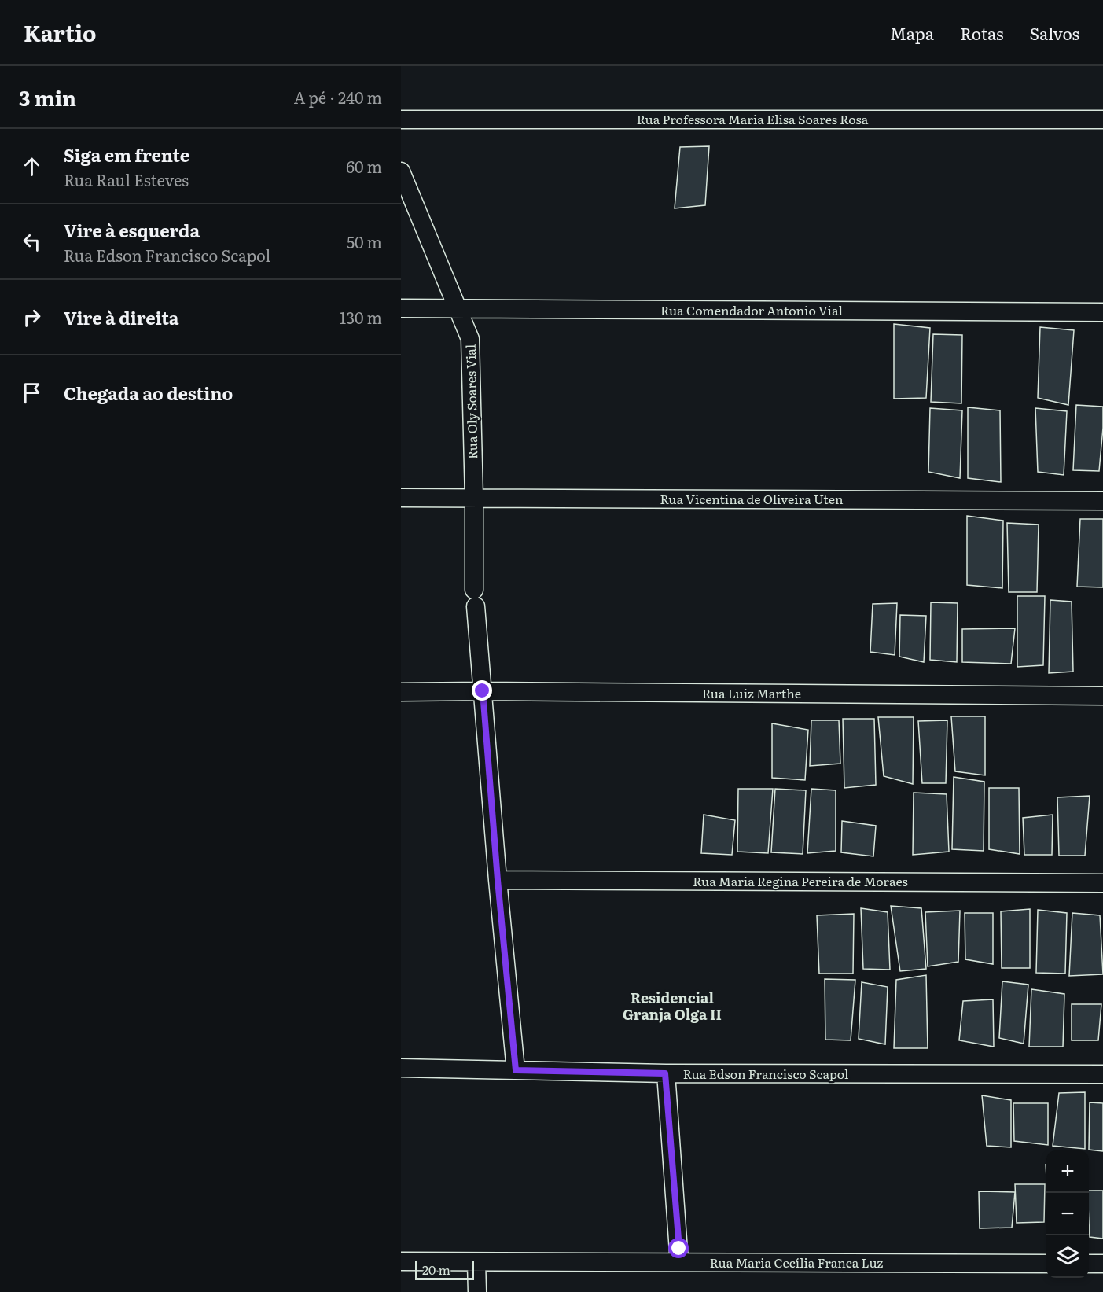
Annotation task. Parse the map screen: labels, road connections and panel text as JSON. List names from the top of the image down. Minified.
{"streets":{"street":["Rua Professora Maria Elisa Soares Rosa","Rua Comendador Antonio Vial","Rua Oly Soares Vial","Rua Vicentina de Oliveira Uten","Rua Luiz Marthe","Rua Maria Regina Pereira de Moraes","Rua Edson Francisco Scapol","Rua Maria Cecília Franca Luz"]},"crossings":[["Rua Comendador Antonio Vial","Rua Oly Soares Vial"],["Rua Oly Soares Vial","Rua Vicentina de Oliveira Uten"],["Rua Oly Soares Vial","Rua Luiz Marthe"],["Rua Oly Soares Vial","Rua Maria Regina Pereira de Moraes"],["Rua Oly Soares Vial","Rua Edson Francisco Scapol"]],"districts":["Residencial Granja Olga II"],"scale_bar":"20 m","page":{"header":"Kartio","nav":["Mapa","Rotas","Salvos"],"heading":["3 min","A pé · 240 m"],"list":[["Siga em frente","Rua Raul Esteves","60 m"],["Vire à esquerda","Rua Edson Francisco Scapol","50 m"],["Vire à direita","130 m"],"Chegada ao destino"],"map_buttons":["+","−"],"scale":"20 m"}}
